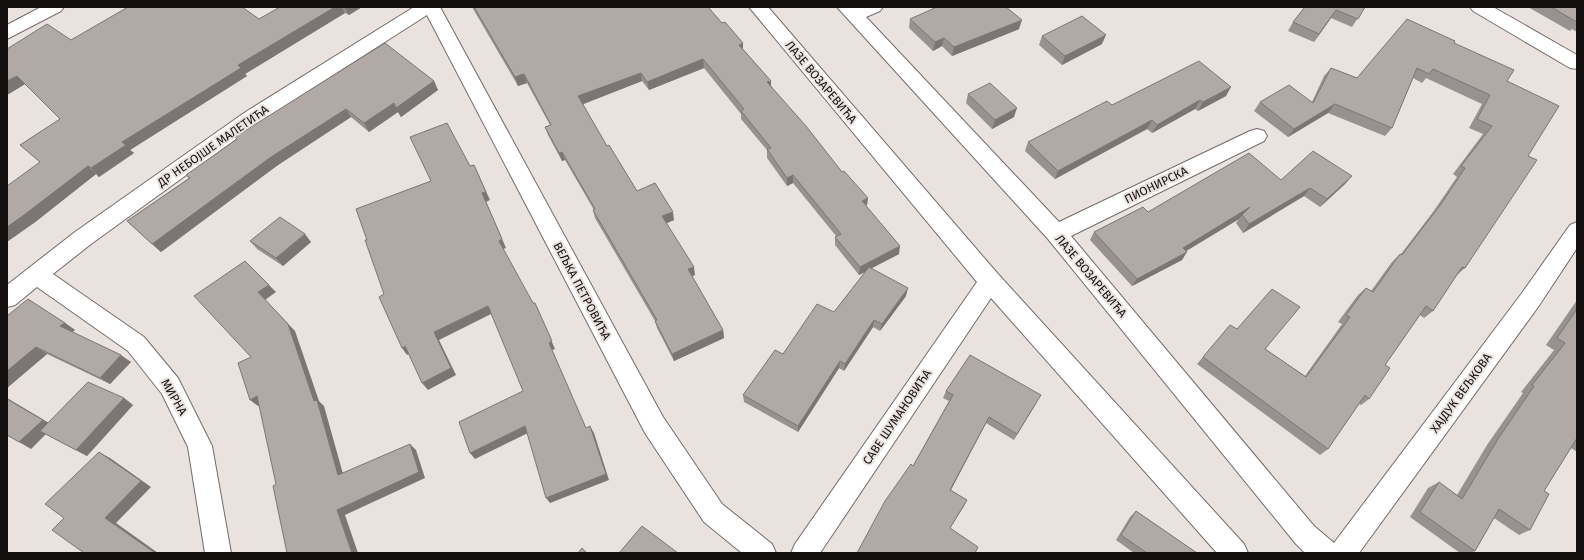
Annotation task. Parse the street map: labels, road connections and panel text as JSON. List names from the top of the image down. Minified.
{"streets":{"street":["ЛАЗЕ ВОЗАРЕВИЋА","ДР НЕБОЈШЕ МАЛЕТИЋА","ПИОНИРСКА","ВЕЉКА ПЕТРОВИЋА","ХАЈДУК ВЕЉКОВА","МИРНА","САВЕ ШУМАНОВИЋА"]},"crossings":[["ЛАЗЕ ВОЗАРЕВИЋА","ПИОНИРСКА"],["ЛАЗЕ ВОЗАРЕВИЋА","САВЕ ШУМАНОВИЋА"],["ДР НЕБОЈШЕ МАЛЕТИЋА","МИРНА"]]}
